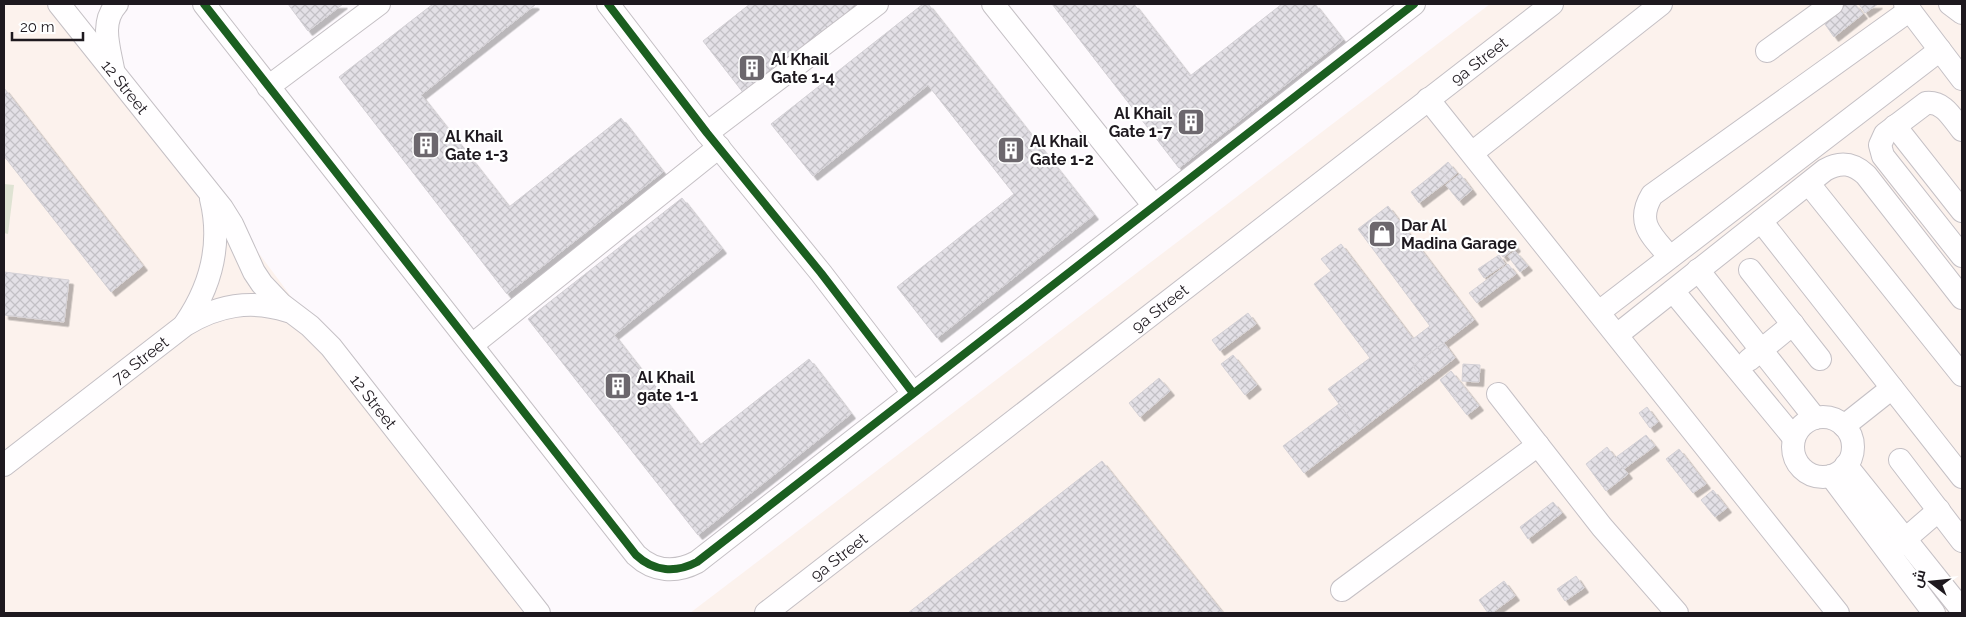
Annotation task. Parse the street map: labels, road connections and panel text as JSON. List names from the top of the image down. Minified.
{"streets":{"street":["9a Street","12 Street","7a Street"]},"crossings":[["12 Street","7a Street"]],"places":{"building":["Al Khail Gate 1-4","Al Khail Gate 1-7","Al Khail Gate 1-3","Al Khail Gate 1-2","Al Khail gate 1-1"],"shop":["Dar Al Madina Garage"]},"scale_bar":"20 m","north":"left"}
